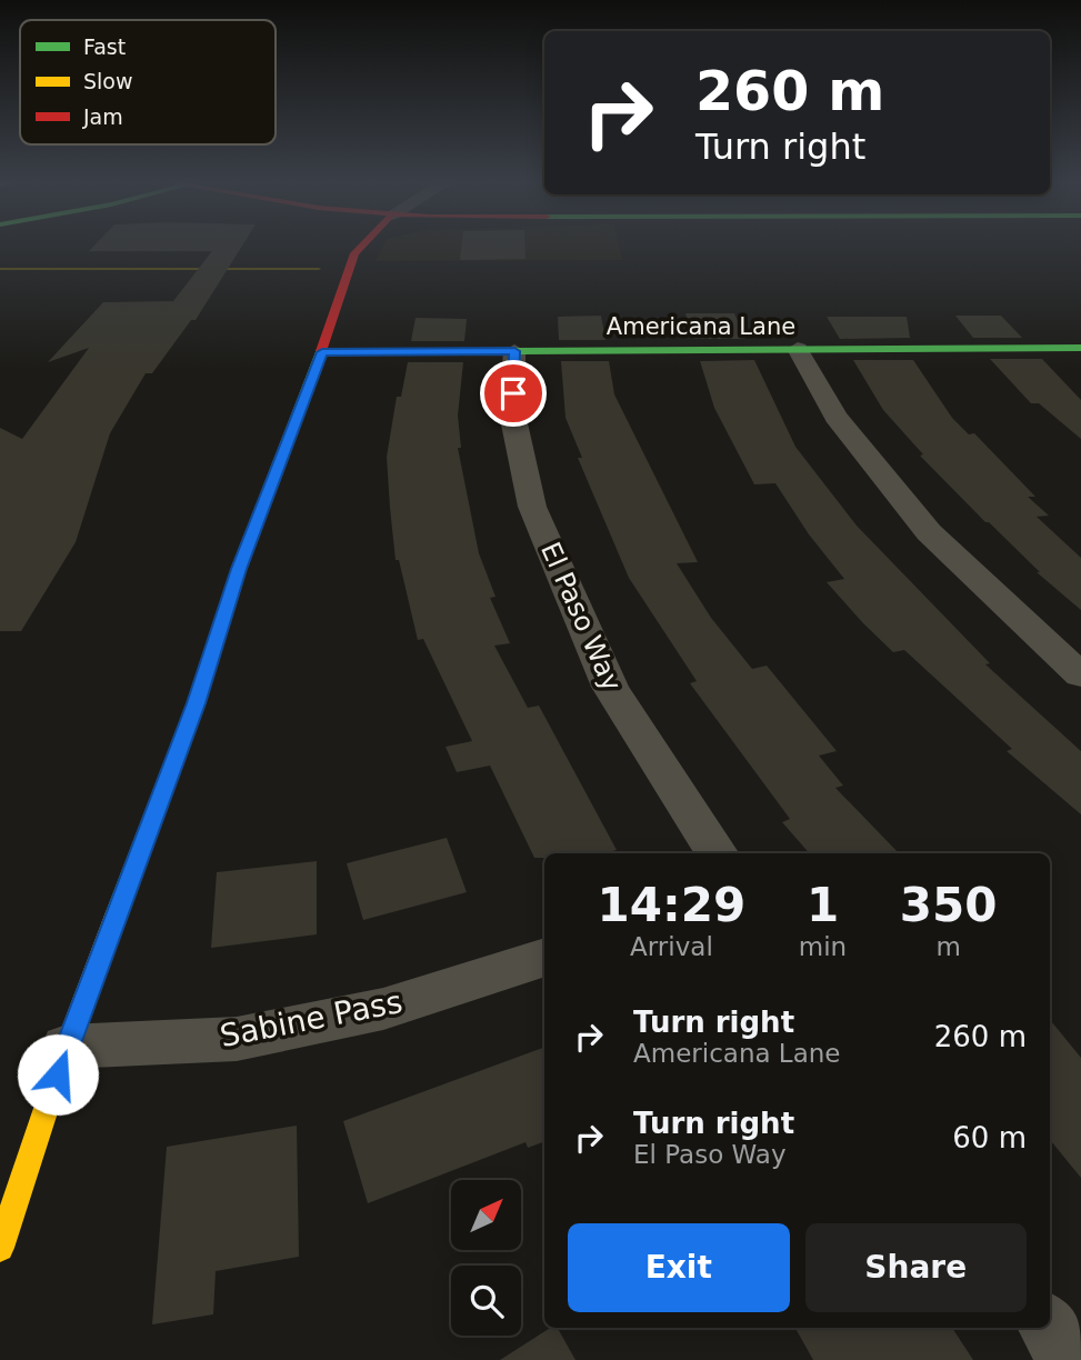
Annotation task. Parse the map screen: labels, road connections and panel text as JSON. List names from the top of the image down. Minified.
{"streets":{"main road":["Americana Lane"],"street":["El Paso Way","Sabine Pass"]},"crossings":[["Americana Lane","El Paso Way"]],"legend":["Fast","Slow","Jam"],"north":"top right","page":{"turn":["260 m","Turn right"],"eta":["14:29","Arrival","1","min","350","m"],"list":[{"name":"Turn right","note":"Americana Lane","value":"260 m"},{"name":"Turn right","note":"El Paso Way","value":"60 m"}],"buttons":["Exit","Share"]}}
